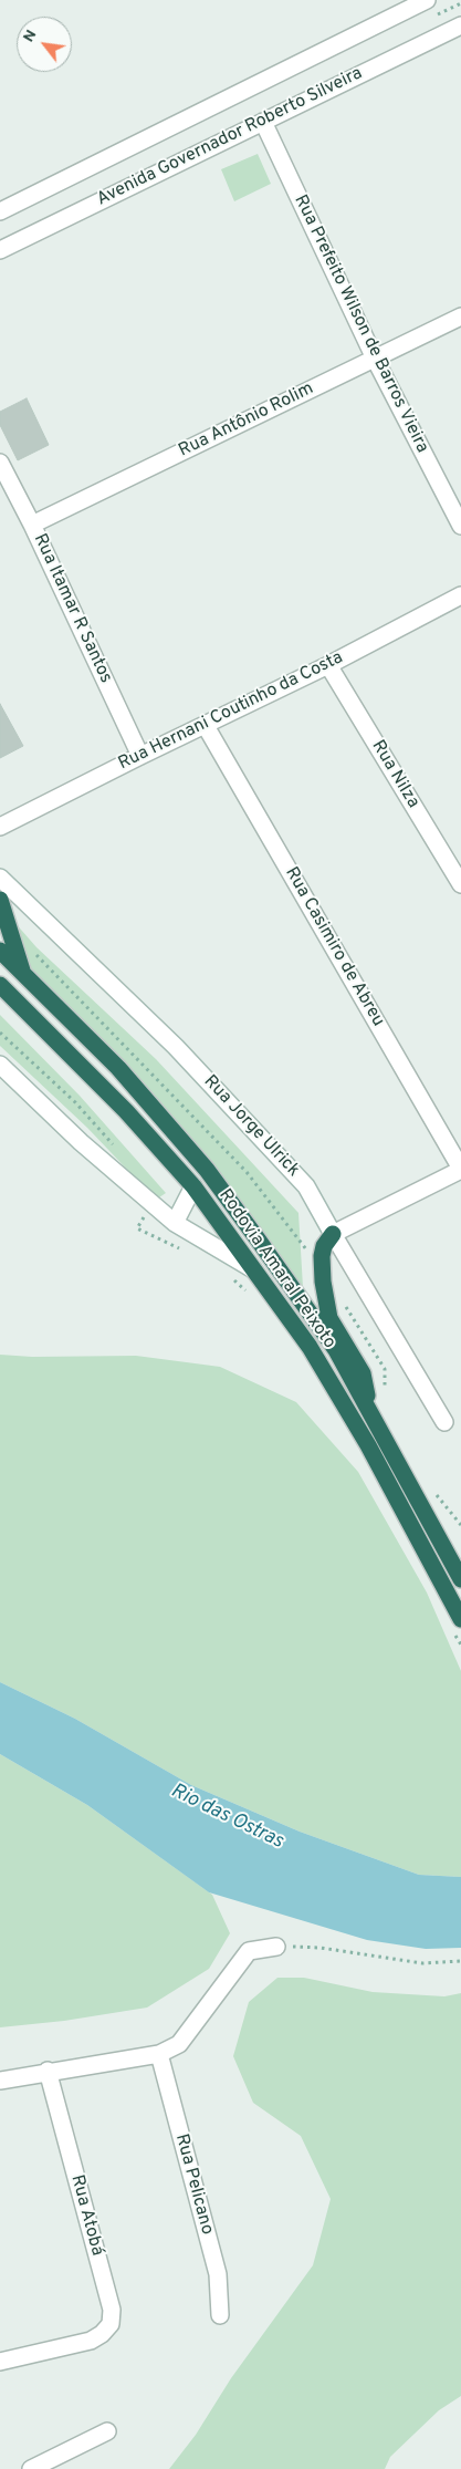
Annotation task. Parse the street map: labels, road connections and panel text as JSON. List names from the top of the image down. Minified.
{"streets":{"highway":["Rodovia Amaral Peixoto"],"street":["Avenida Governador Roberto Silveira","Rua Prefeito Wilson de Barros Vieira","Rua Antônio Rolim","Rua Itamar R Santos","Rua Hernani Coutinho da Costa","Rua Nilza","Rua Casimiro de Abreu","Rua Jorge Ulrick","Rua Pelicano","Rua Atobá"]},"crossings":[["Avenida Governador Roberto Silveira","Rua Prefeito Wilson de Barros Vieira"],["Rua Prefeito Wilson de Barros Vieira","Rua Antônio Rolim"],["Rua Antônio Rolim","Rua Itamar R Santos"],["Rua Itamar R Santos","Rua Hernani Coutinho da Costa"],["Rua Hernani Coutinho da Costa","Rua Nilza"],["Rua Hernani Coutinho da Costa","Rua Casimiro de Abreu"]],"water":["Rio das Ostras"],"north":"top left"}
